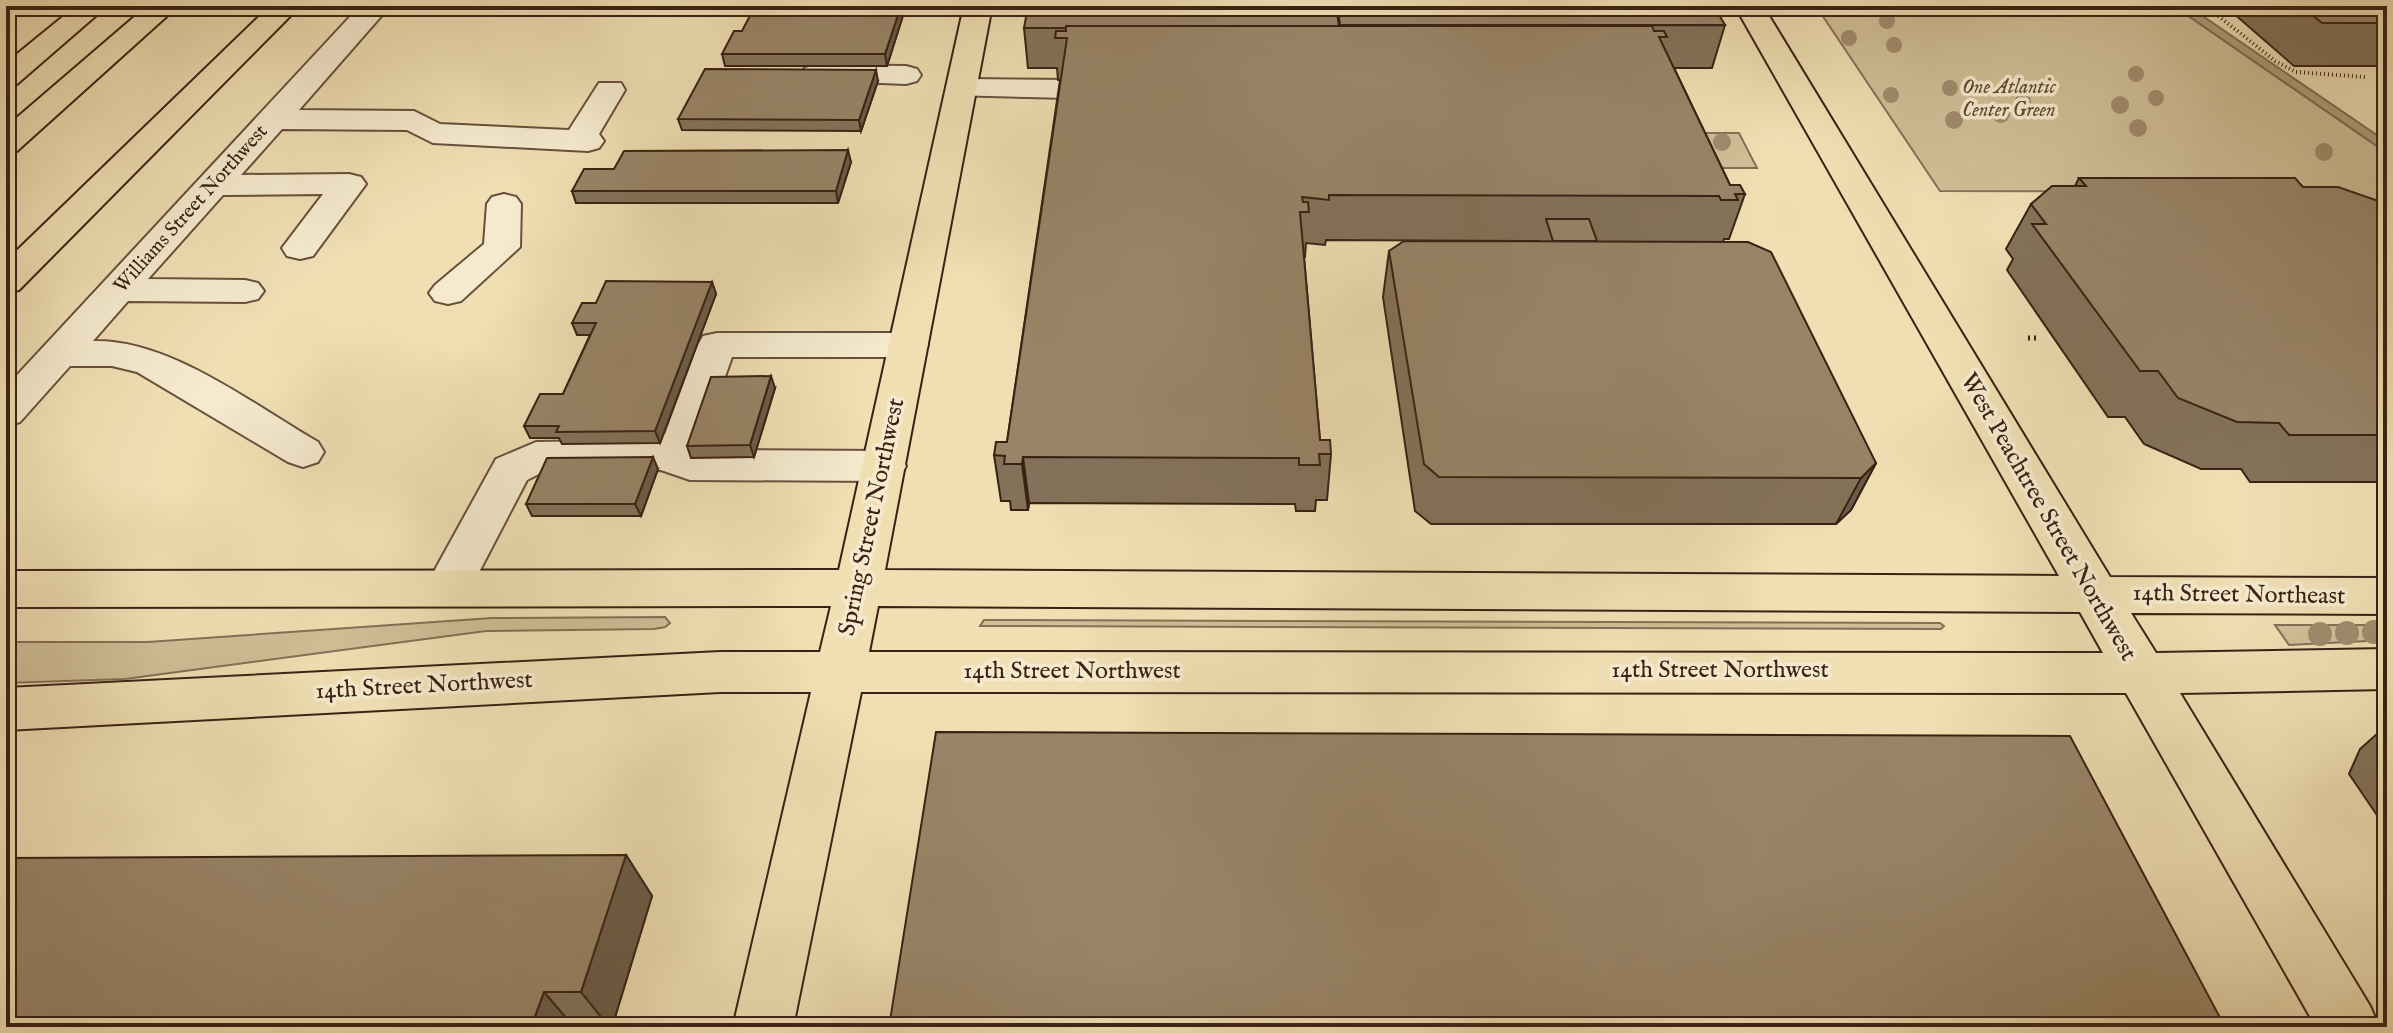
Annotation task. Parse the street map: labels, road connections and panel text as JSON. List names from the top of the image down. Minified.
{"streets":{"main road":["Spring Street Northwest","West Peachtree Street Northwest","14th Street Northeast","14th Street Northwest"],"street":["Williams Street Northwest"]},"crossings":[["Spring Street Northwest","14th Street Northwest"],["West Peachtree Street Northwest","14th Street Northeast"],["West Peachtree Street Northwest","14th Street Northwest"]],"parks":["One Atlantic Center Green"]}
